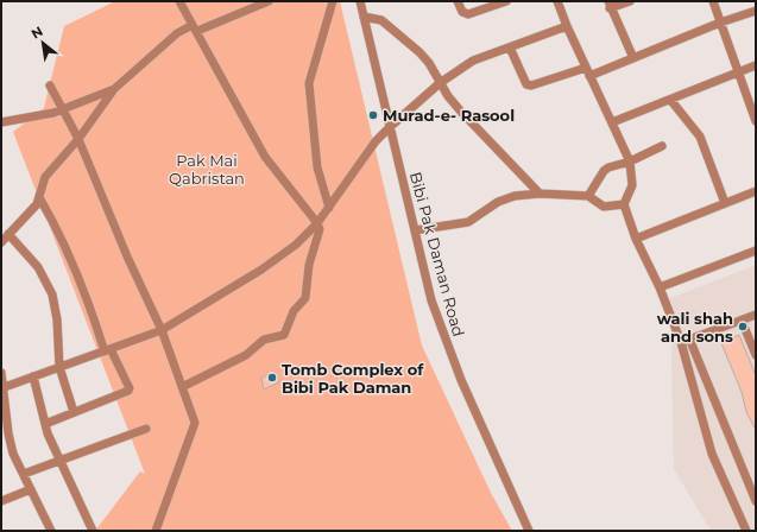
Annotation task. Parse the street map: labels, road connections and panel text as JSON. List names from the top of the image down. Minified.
{"streets":{"street":["Bibi Pak Daman Road"]},"parks":["Pak Mai Qabristan"],"places":["Murad-e- Rasool","wali shah and sons","Tomb Complex of Bibi Pak Daman"],"north":"top left"}
